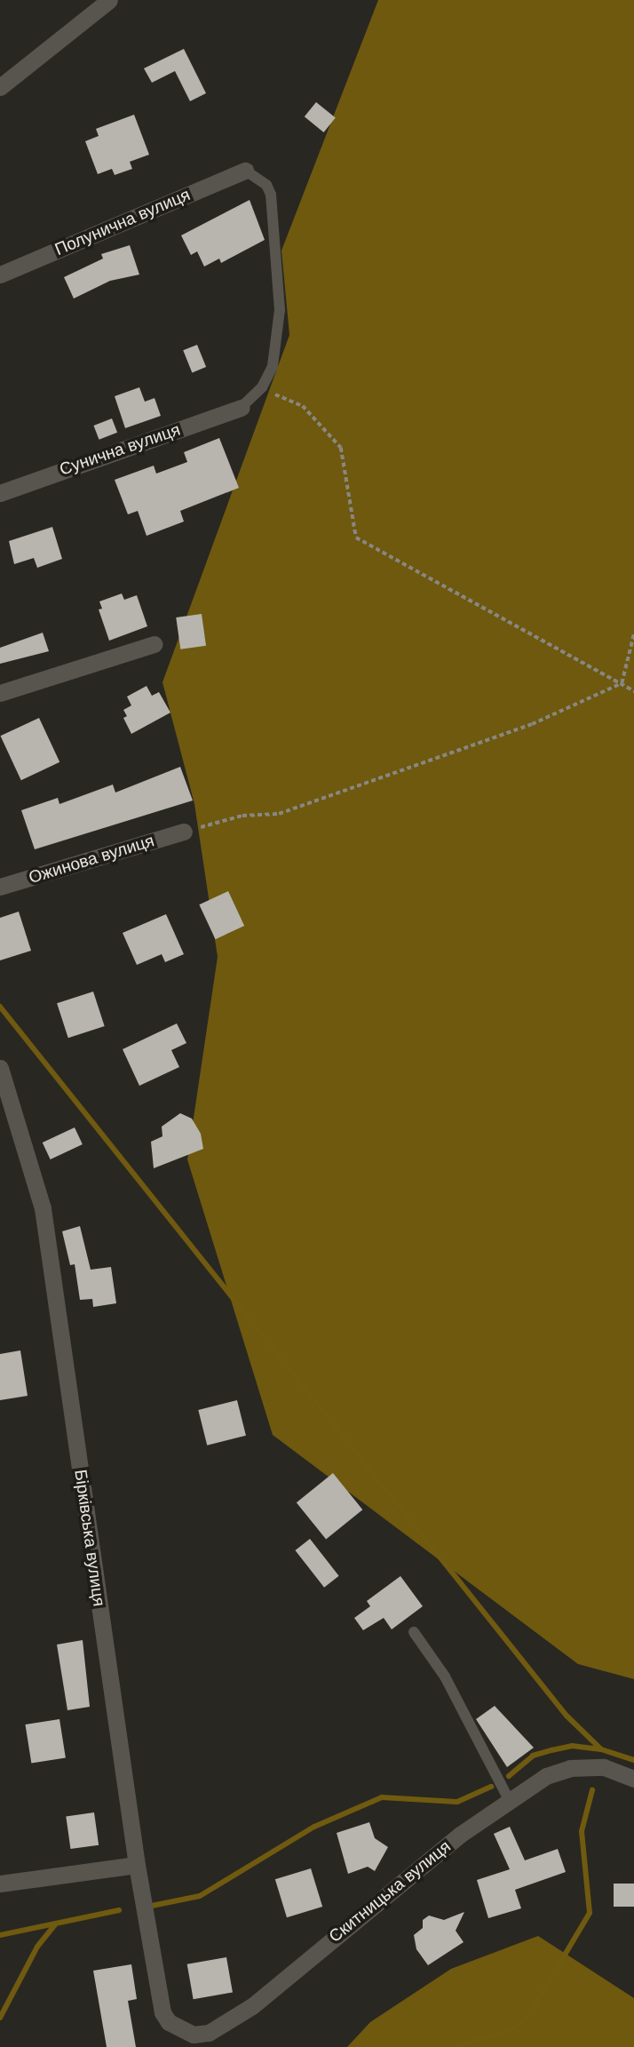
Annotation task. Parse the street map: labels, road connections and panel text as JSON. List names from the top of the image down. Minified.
{"streets":{"street":["Полунична вулиця","Сунична вулиця","Ожинова вулиця","Бірківська вулиця","Скитницька вулиця"]},"crossings":[["Бірківська вулиця","Скитницька вулиця"]]}
